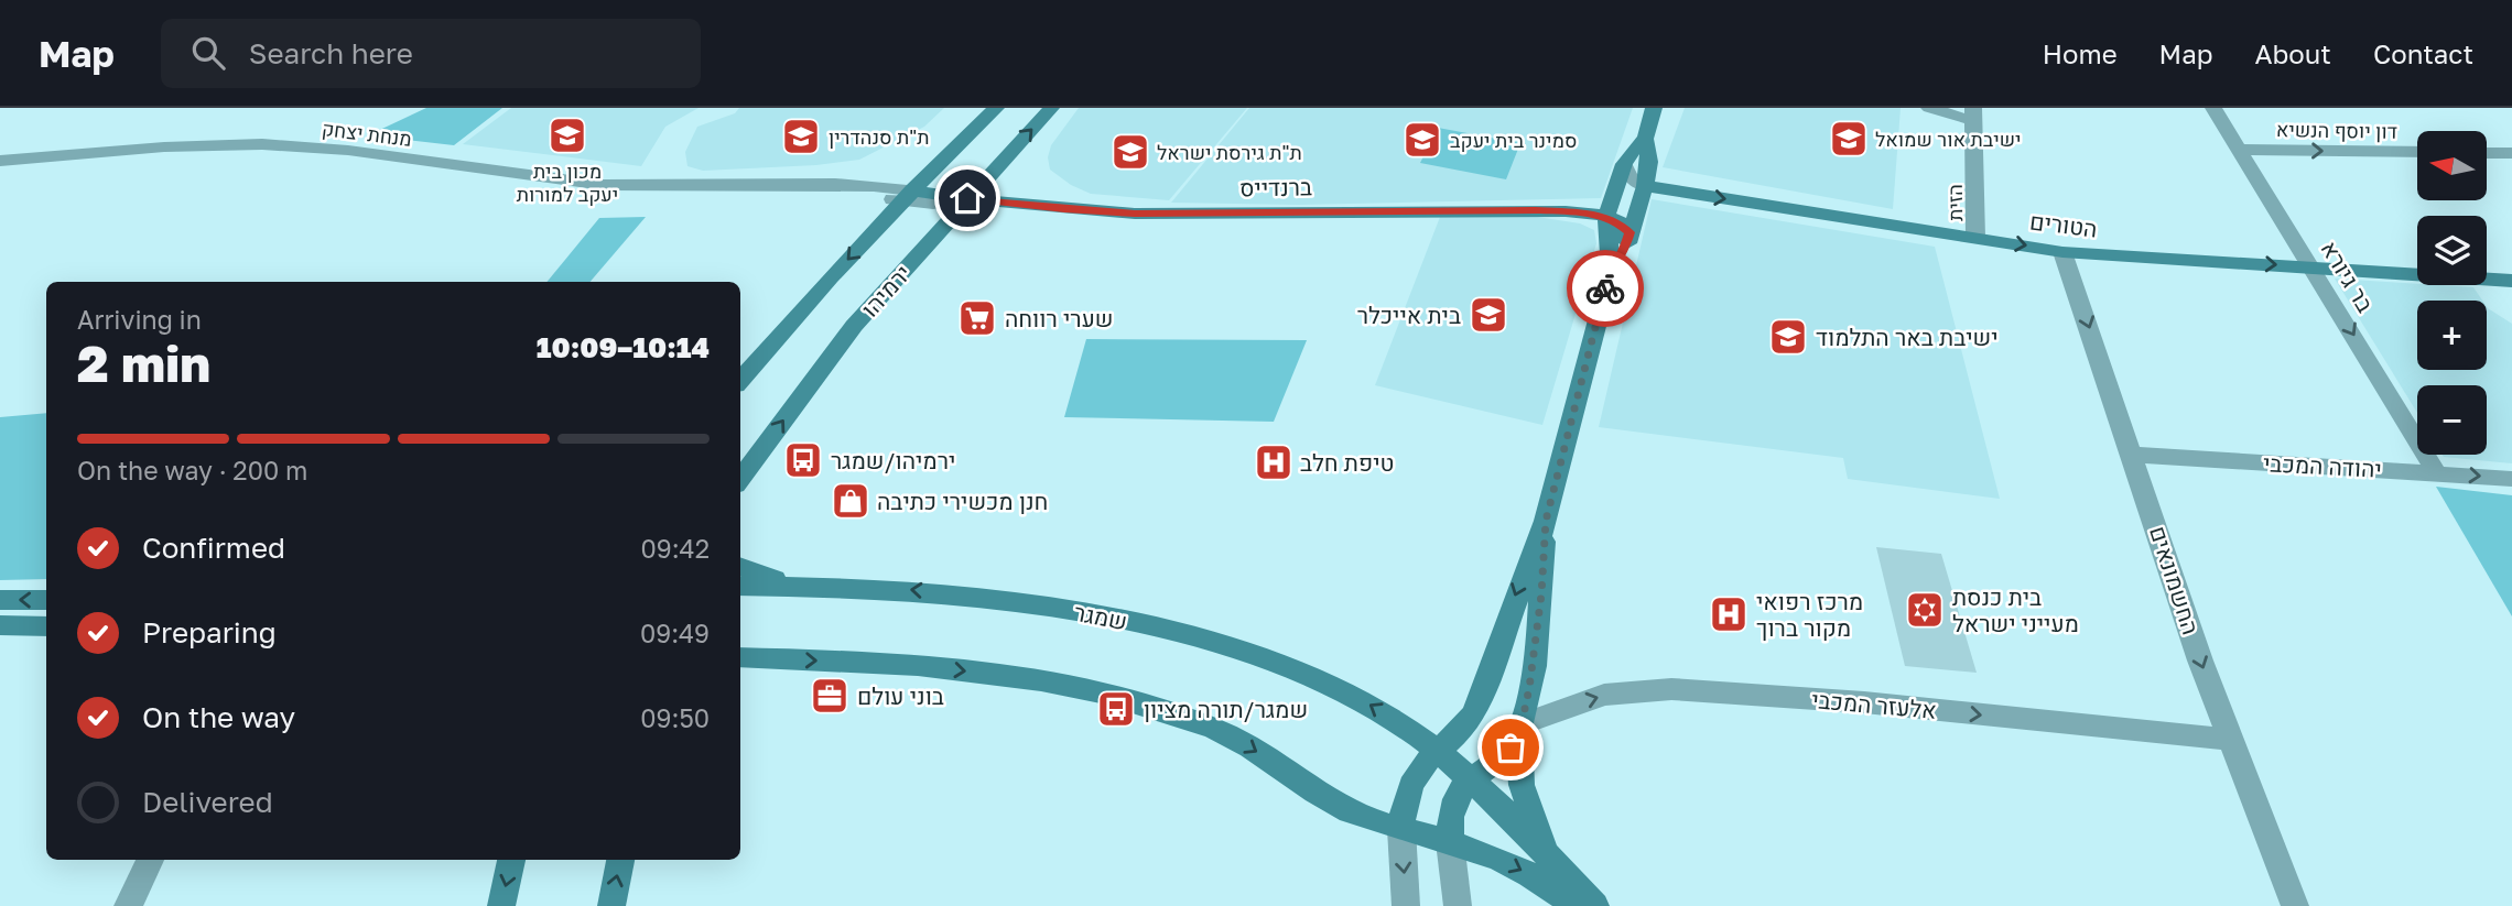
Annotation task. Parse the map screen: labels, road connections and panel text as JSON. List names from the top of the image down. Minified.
{"streets":{"street":["דון יוסף הנשיא","מנחת יצחק","ברנדייס","הזית","הטורים","בר גיורא","ירמיהו","יהודה המכבי","החשמונאים","שמגר","אלעזר המכבי"]},"crossings":[["דון יוסף הנשיא","בר גיורא"],["מנחת יצחק","ברנדייס"],["מנחת יצחק","ירמיהו"],["ברנדייס","ירמיהו"],["הזית","הטורים"],["הטורים","בר גיורא"],["הטורים","החשמונאים"],["בר גיורא","יהודה המכבי"],["יהודה המכבי","החשמונאים"],["החשמונאים","אלעזר המכבי"]],"one_way":["דון יוסף הנשיא","הטורים","בר גיורא","החשמונאים","אלעזר המכבי"],"places":{"school or university":["מכון בית יעקב למורות","ת\"ת סנהדרין","ישיבת אור שמואל","סמינר בית יעקב","ת\"ת גירסת ישראל","בית אייכלר","ישיבת באר התלמוד"],"supermarket":["שערי רווחה"],"bus stop":["ירמיהו/שמגר","שמגר/תורה מציון"],"hospital":["טיפת חלב","מרכז רפואי מקור ברוך"],"shop":["חנן מכשירי כתיבה"],"synagogue":["בית כנסת מעייני ישראל"],"office":["בוני עולם"]},"north":"left","page":{"header":"Map","search":"Search here","nav":["Home","Map","About","Contact"],"map_buttons":["+","−"],"heading":["2 min","Arriving in","10:09–10:14"],"bar":"On the way · 200 m","list":[["Confirmed","09:42"],["Preparing","09:49"],["On the way","09:50"],"Delivered"]}}
